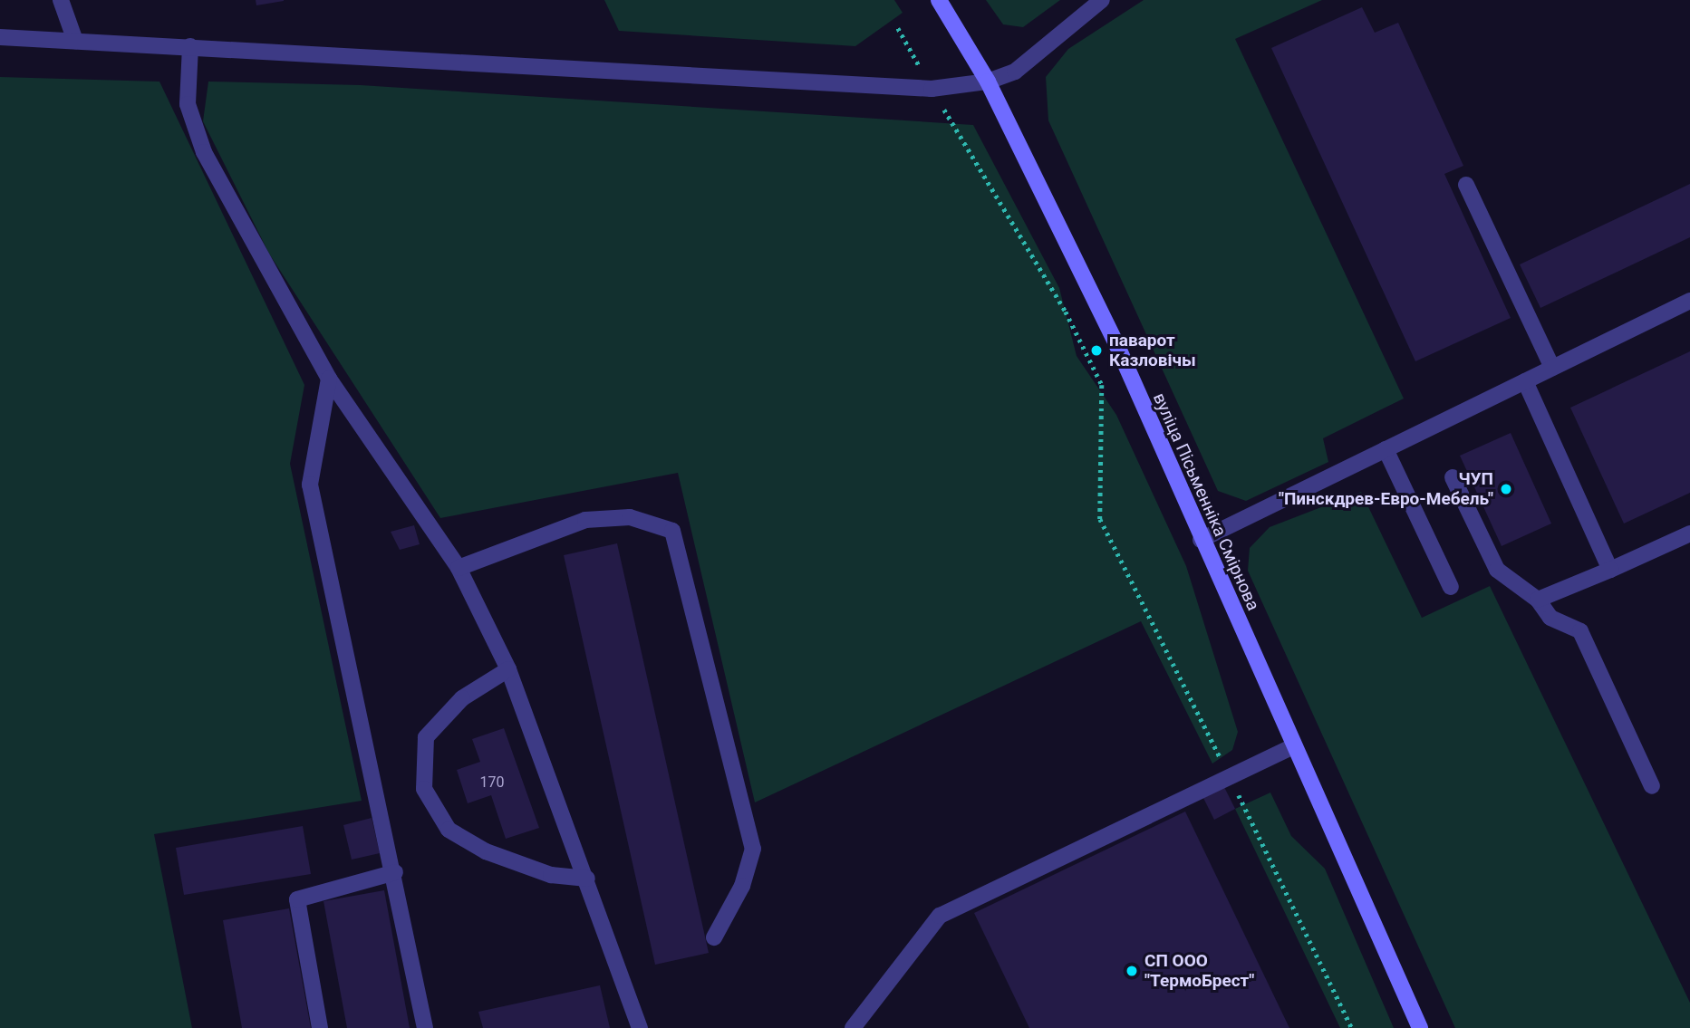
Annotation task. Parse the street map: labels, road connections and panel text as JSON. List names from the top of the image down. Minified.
{"streets":{"main road":["вуліца Пісьменніка Смірнова"]},"places":["паварот Казловічы","ЧУП \"Пинскдрев-Евро-Мебель\"","СП ООО \"ТермоБрест\""],"house_numbers":["170"]}
